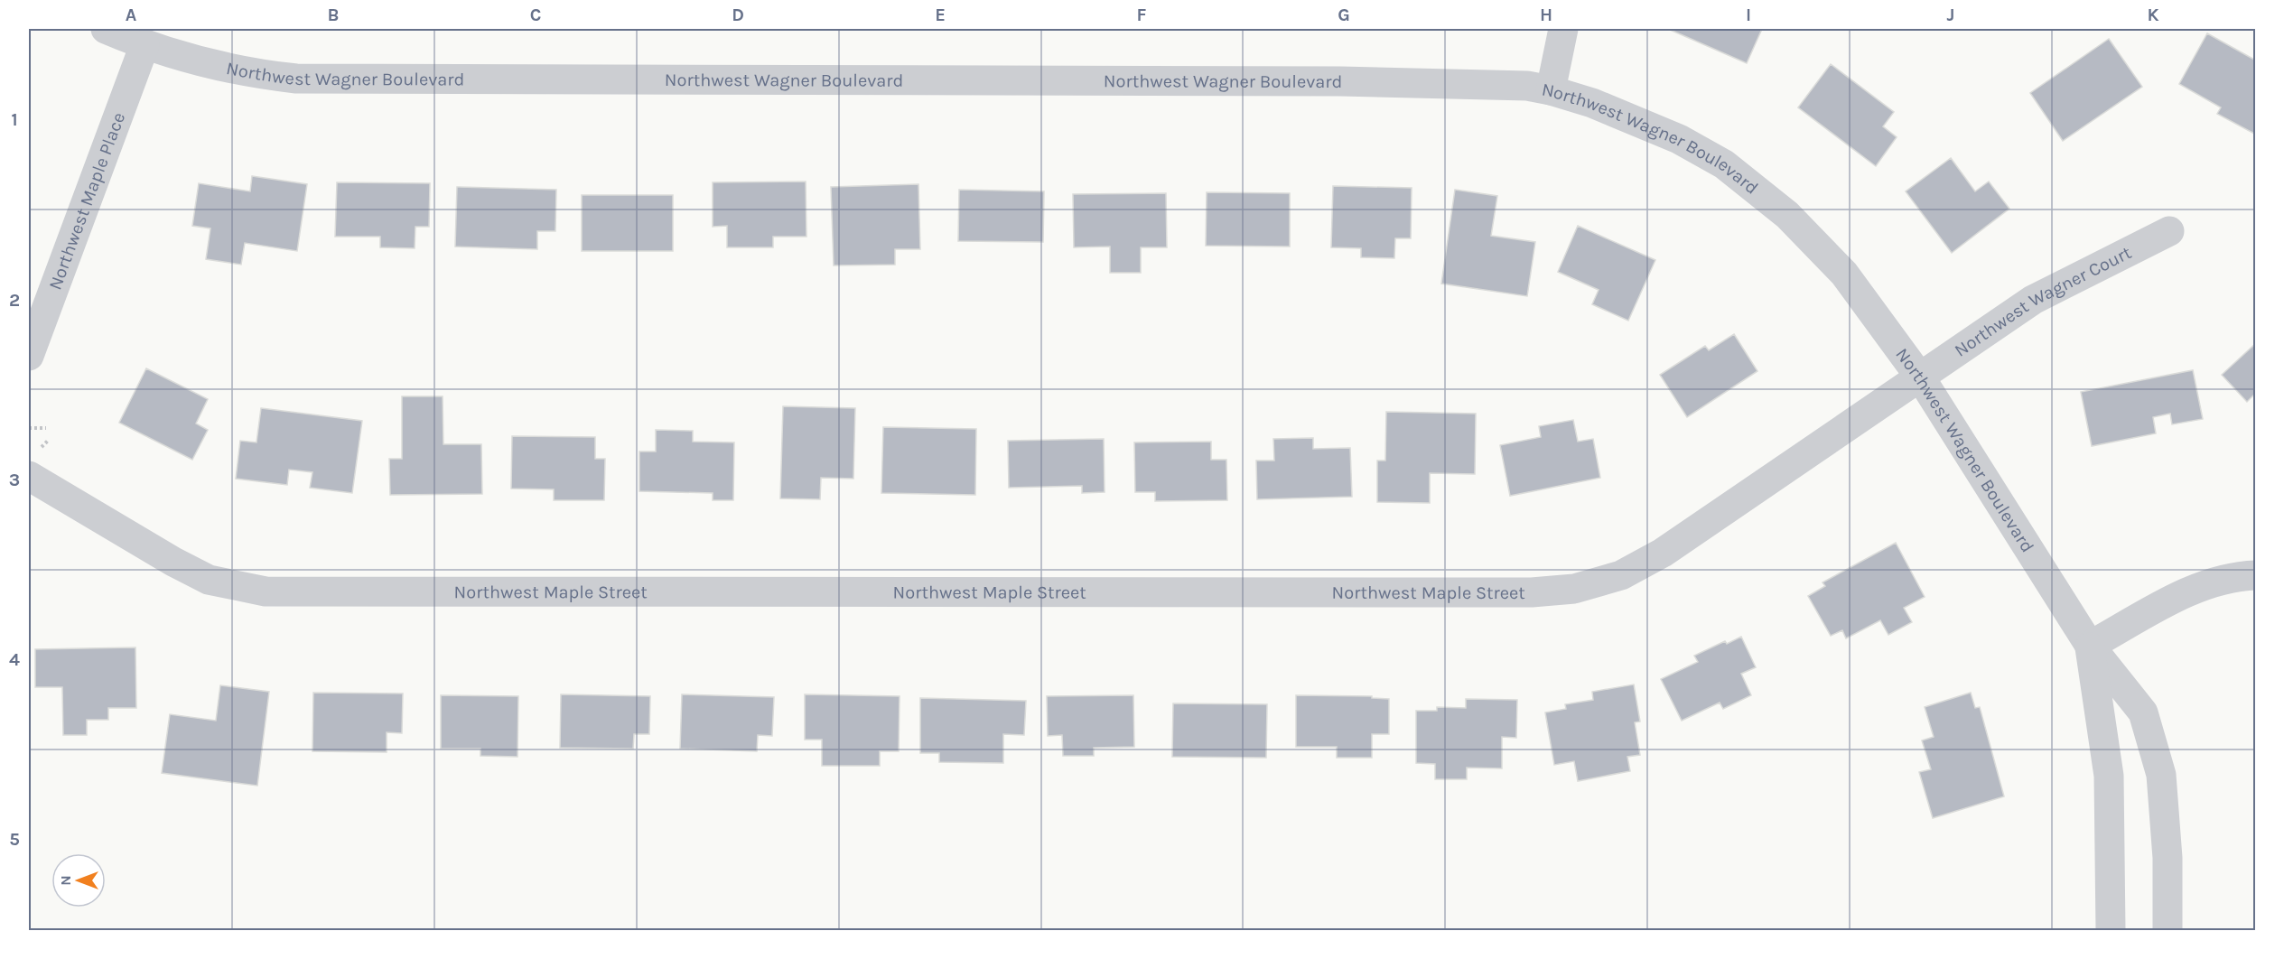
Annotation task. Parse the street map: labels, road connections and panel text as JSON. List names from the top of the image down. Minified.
{"streets":{"street":["Northwest Wagner Boulevard","Northwest Maple Place","Northwest Wagner Court","Northwest Maple Street"]},"crossings":[["Northwest Wagner Boulevard","Northwest Maple Place"],["Northwest Wagner Boulevard","Northwest Wagner Court"],["Northwest Wagner Boulevard","Northwest Maple Street"],["Northwest Wagner Court","Northwest Maple Street"]],"north":"left","grid":{"columns":["A","B","C","D","E","F","G","H","I","J","K"],"rows":["1","2","3","4","5"]}}
